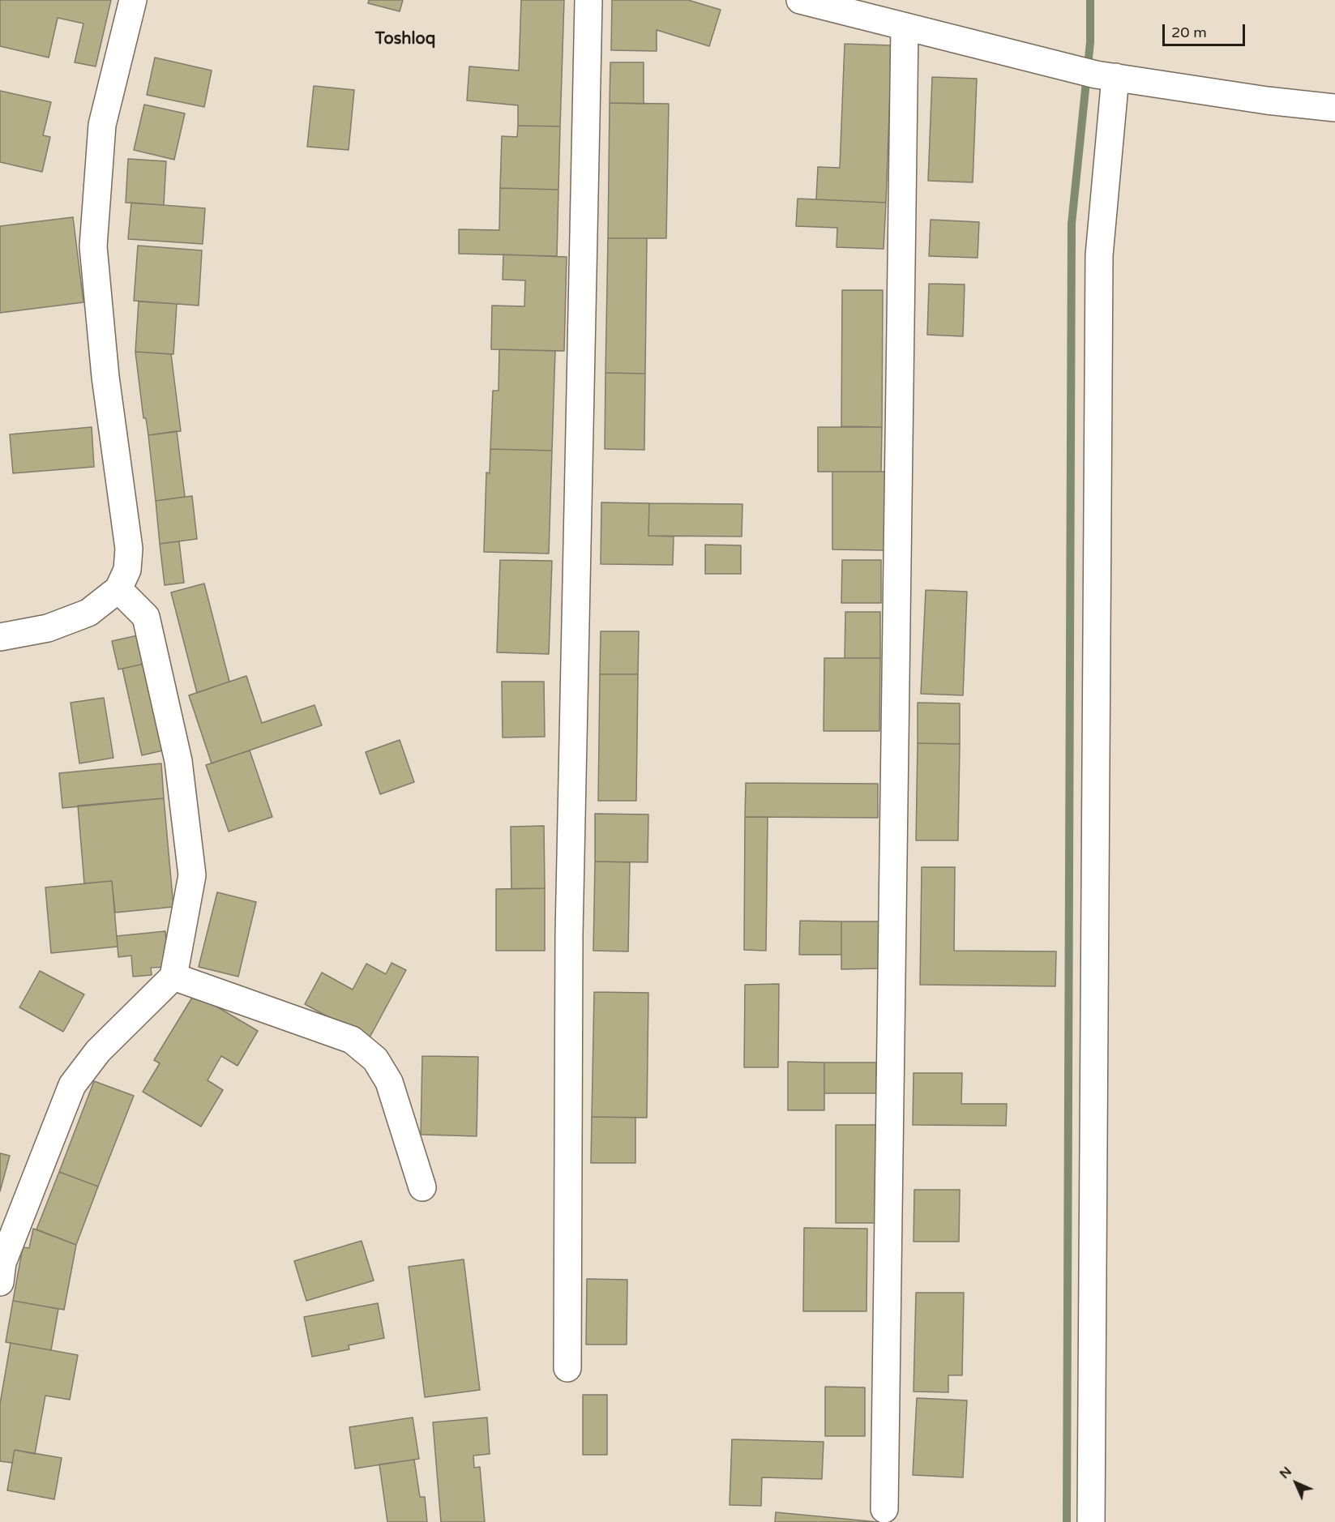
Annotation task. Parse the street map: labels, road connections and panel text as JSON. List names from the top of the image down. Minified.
{"districts":["Toshloq"],"scale_bar":"20 m","north":"top left"}
